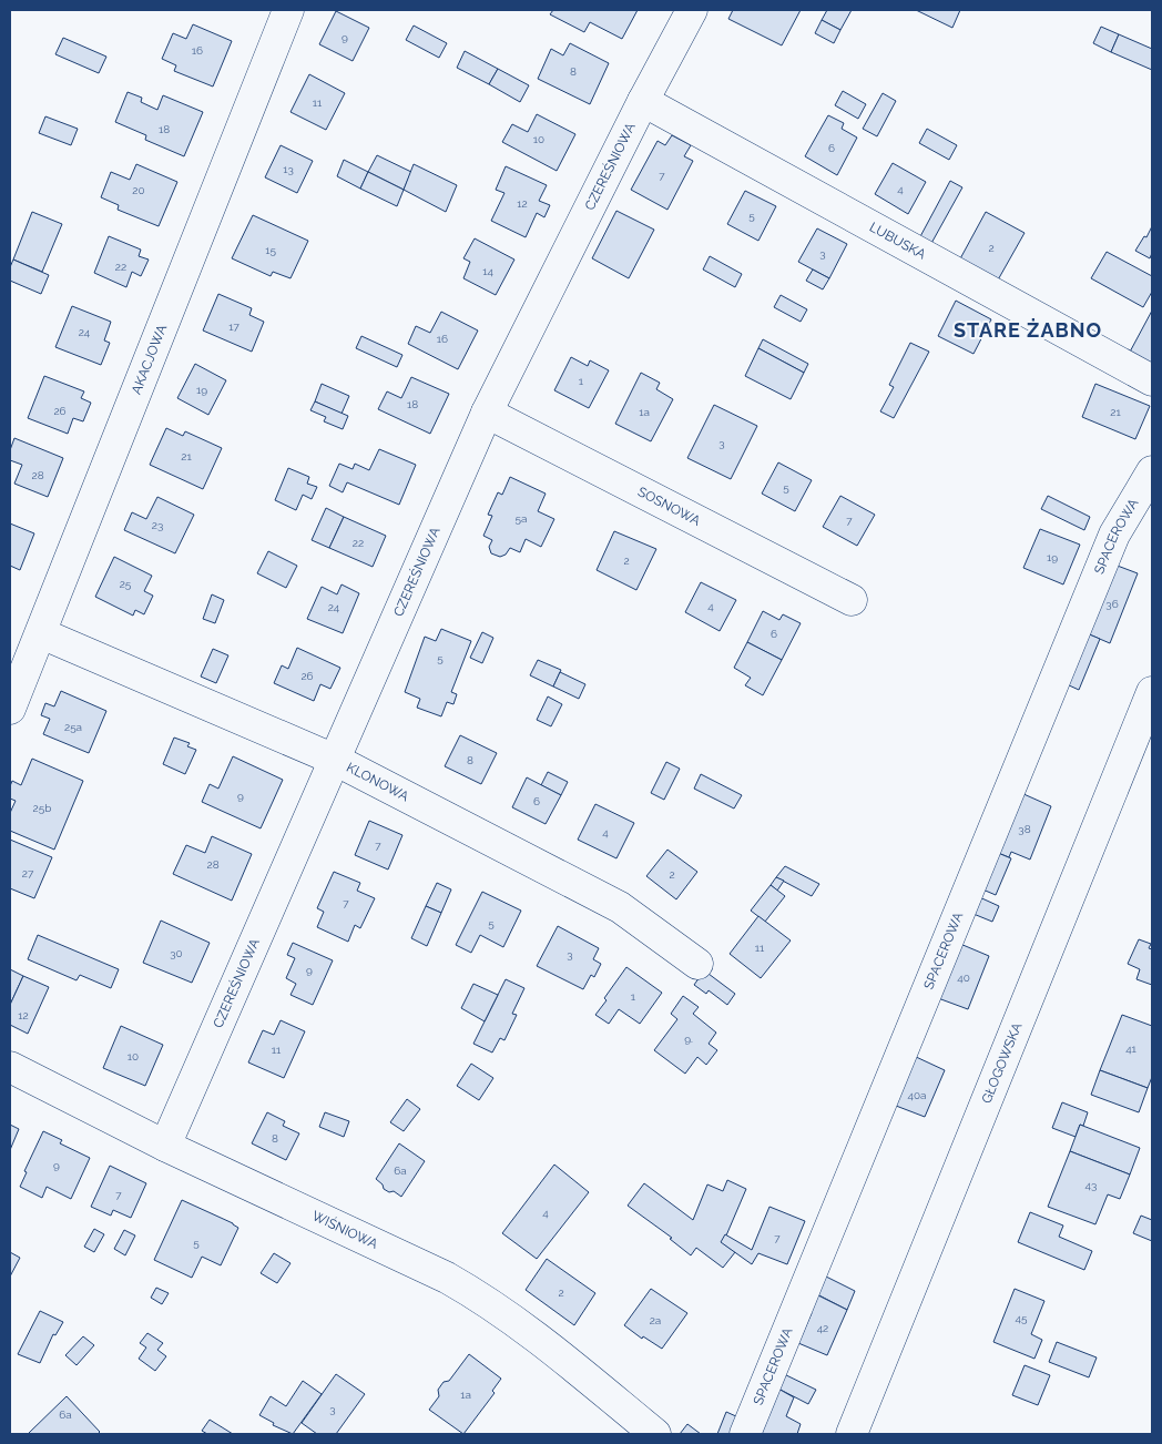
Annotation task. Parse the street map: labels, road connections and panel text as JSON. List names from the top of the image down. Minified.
{"streets":{"street":["CZEREŚNIOWA","LUBUSKA","AKACJOWA","SOSNOWA","SPACEROWA","KLONOWA","GŁOGOWSKA","WIŚNIOWA"]},"crossings":[["CZEREŚNIOWA","LUBUSKA"],["CZEREŚNIOWA","SOSNOWA"],["CZEREŚNIOWA","KLONOWA"],["CZEREŚNIOWA","WIŚNIOWA"],["AKACJOWA","KLONOWA"]],"districts":["STARE ŻABNO"],"house_numbers":["9","16","8","11","18","10","6","13","7","4","20","12","5","2","15","3","22","14","17","24","16","1","19","18","26","1a","21","3","21","28","5","5a","7","23","22","19","2","25","36","4","24","6","5","26","25a","8","9","6","25b","38","4","7","28","27","2","7","5","11","30","3","9","40","1","12","9.","41","11","10","40a","8","9","6a","43","7","4","7","5","2","45","2a","42","1a","3","6a"]}
